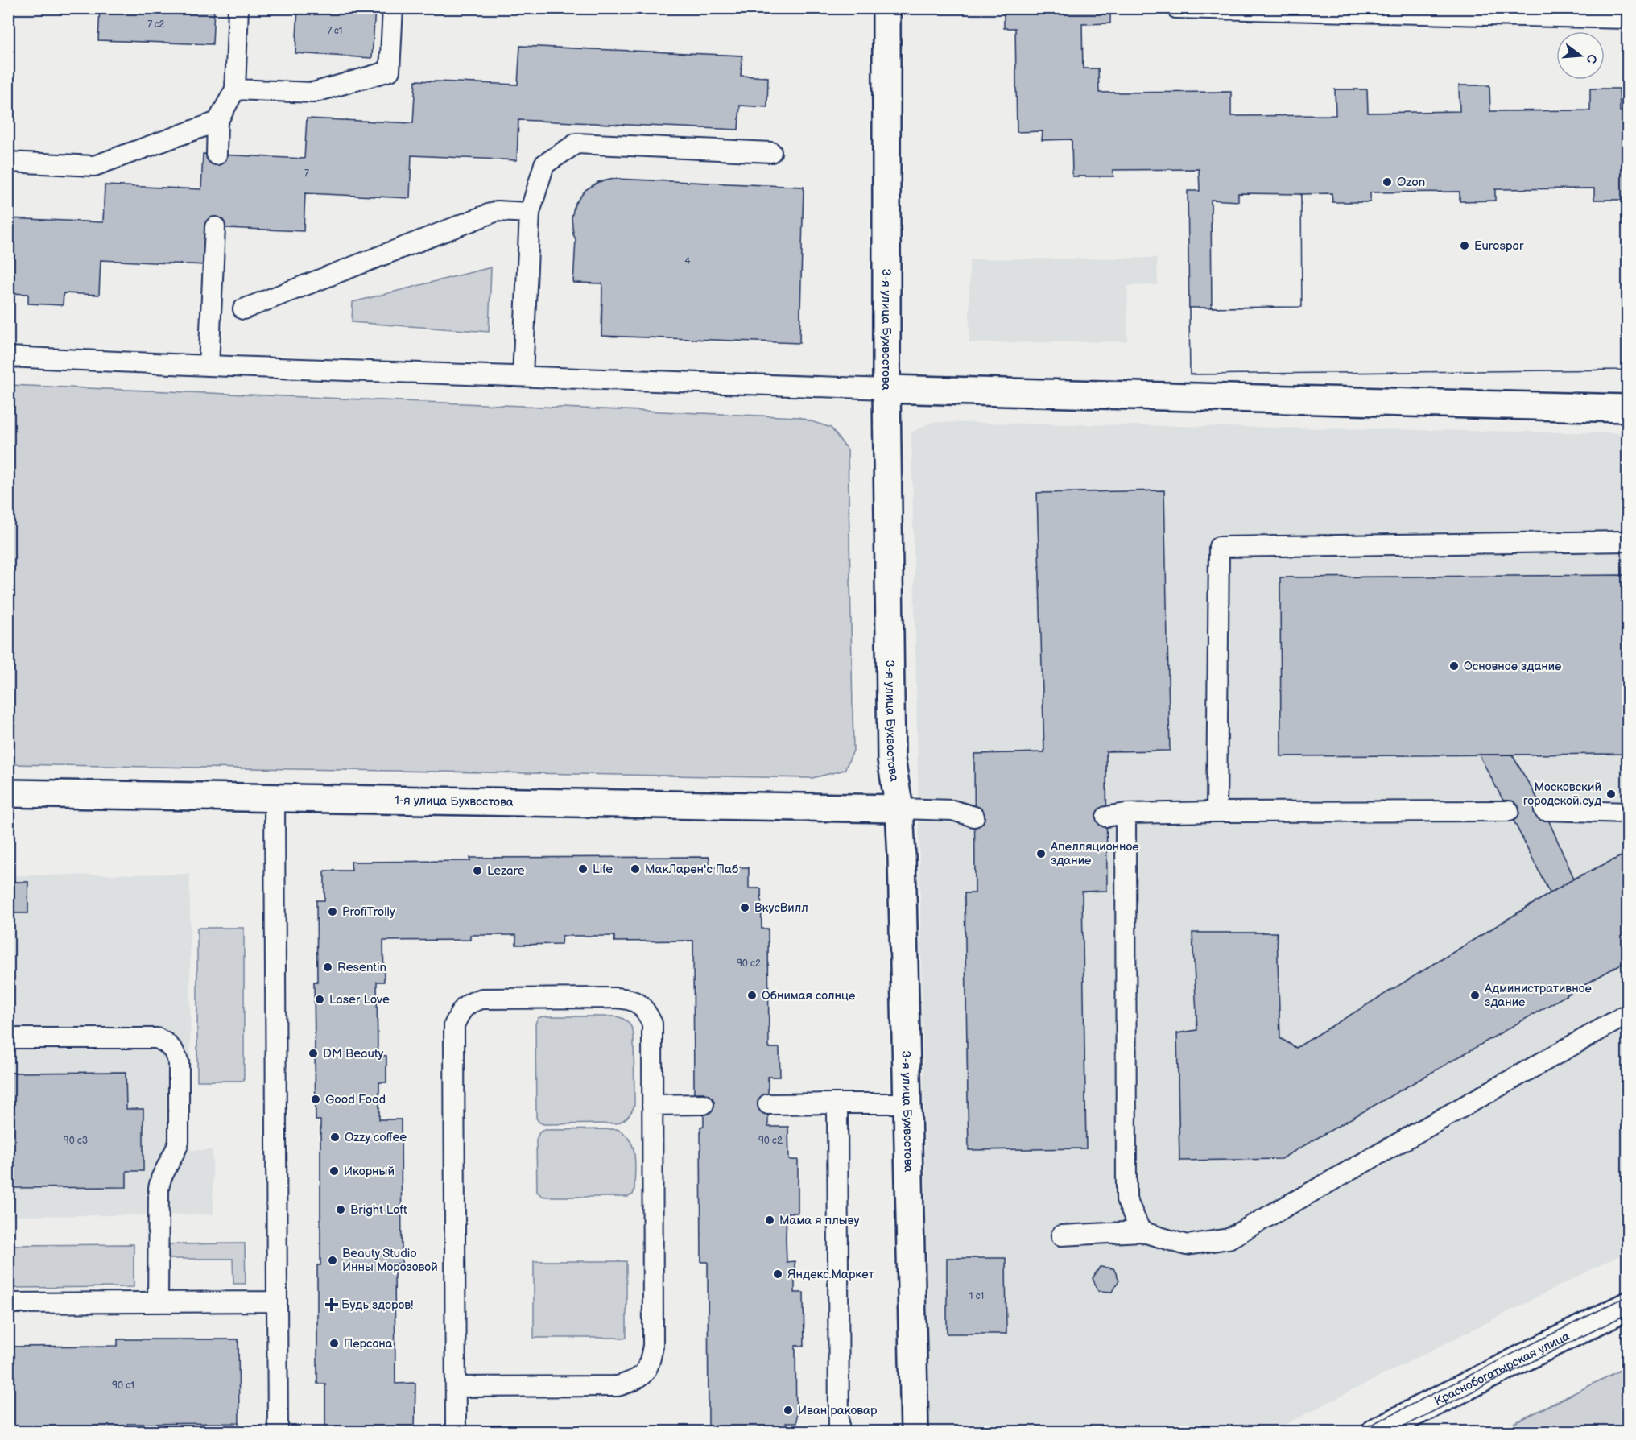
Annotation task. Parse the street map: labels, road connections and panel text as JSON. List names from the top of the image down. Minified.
{"streets":{"street":["3-я улица Бухвостова","1-я улица Бухвостова","Краснобогатырская улица"]},"crossings":[["3-я улица Бухвостова","1-я улица Бухвостова"]],"places":{"other":["Ozon","Eurospar","Основное здание","Московский городской суд","Апелляционное здание","Life","МакЛарен'с Паб","Lezare","ВкусВилл","ProfiTrolly","Resentin","Обнимая солнце","Административное здание","Laser Love","DM Beauty","Good Food","Ozzy coffee","Икорный","Bright Loft","Мама я плыву","Beauty Studio Инны Морозовой","Яндекс.Маркет","Персона","Иван раковар"],"health":["Будь здоров!"]},"house_numbers":["7 с2","7 с1","7","4","90 с2","90 с3","90 с2","1 с1","90 с1"],"north":"right"}
